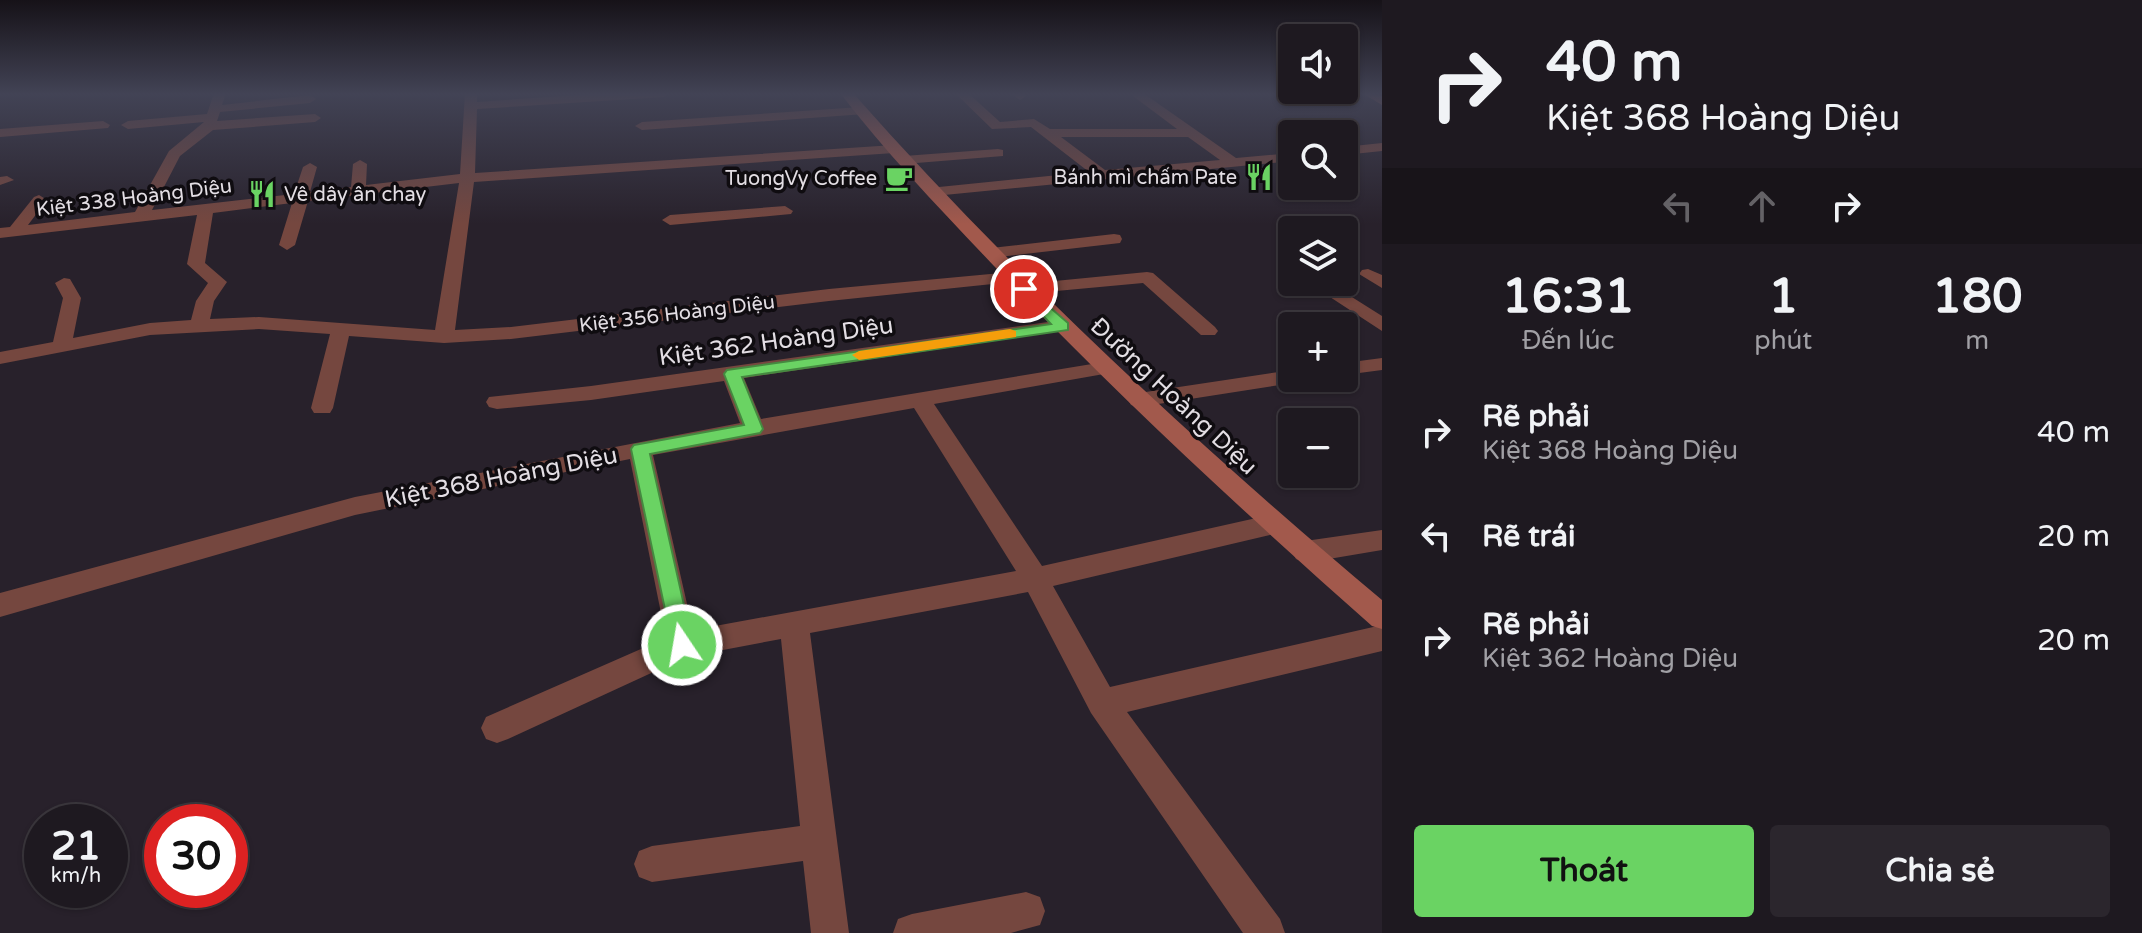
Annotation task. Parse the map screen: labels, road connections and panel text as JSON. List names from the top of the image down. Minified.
{"streets":{"main road":["Đường Hoàng Diệu"],"street":["Kiệt 338 Hoàng Diệu","Kiệt 356 Hoàng Diệu","Kiệt 362 Hoàng Diệu","Kiệt 368 Hoàng Diệu"]},"crossings":[["Kiệt 338 Hoàng Diệu","Đường Hoàng Diệu"],["Kiệt 356 Hoàng Diệu","Đường Hoàng Diệu"],["Kiệt 362 Hoàng Diệu","Đường Hoàng Diệu"],["Đường Hoàng Diệu","Kiệt 368 Hoàng Diệu"]],"places":{"restaurant":["Bánh mì chấm Pate","Vê dây ân chay"],"cafe":["TuongVy Coffee"]},"page":{"turn":["40 m","Kiệt 368 Hoàng Diệu"],"map_buttons":["+","−"],"eta":["16:31","Đến lúc","1","phút","180","m"],"list":[{"name":"Rẽ phải","note":"Kiệt 368 Hoàng Diệu","value":"40 m"},{"name":"Rẽ trái","value":"20 m"},{"name":"Rẽ phải","note":"Kiệt 362 Hoàng Diệu","value":"20 m"}],"speed":"21 km/h","limit":"30","buttons":["Thoát","Chia sẻ"]}}
